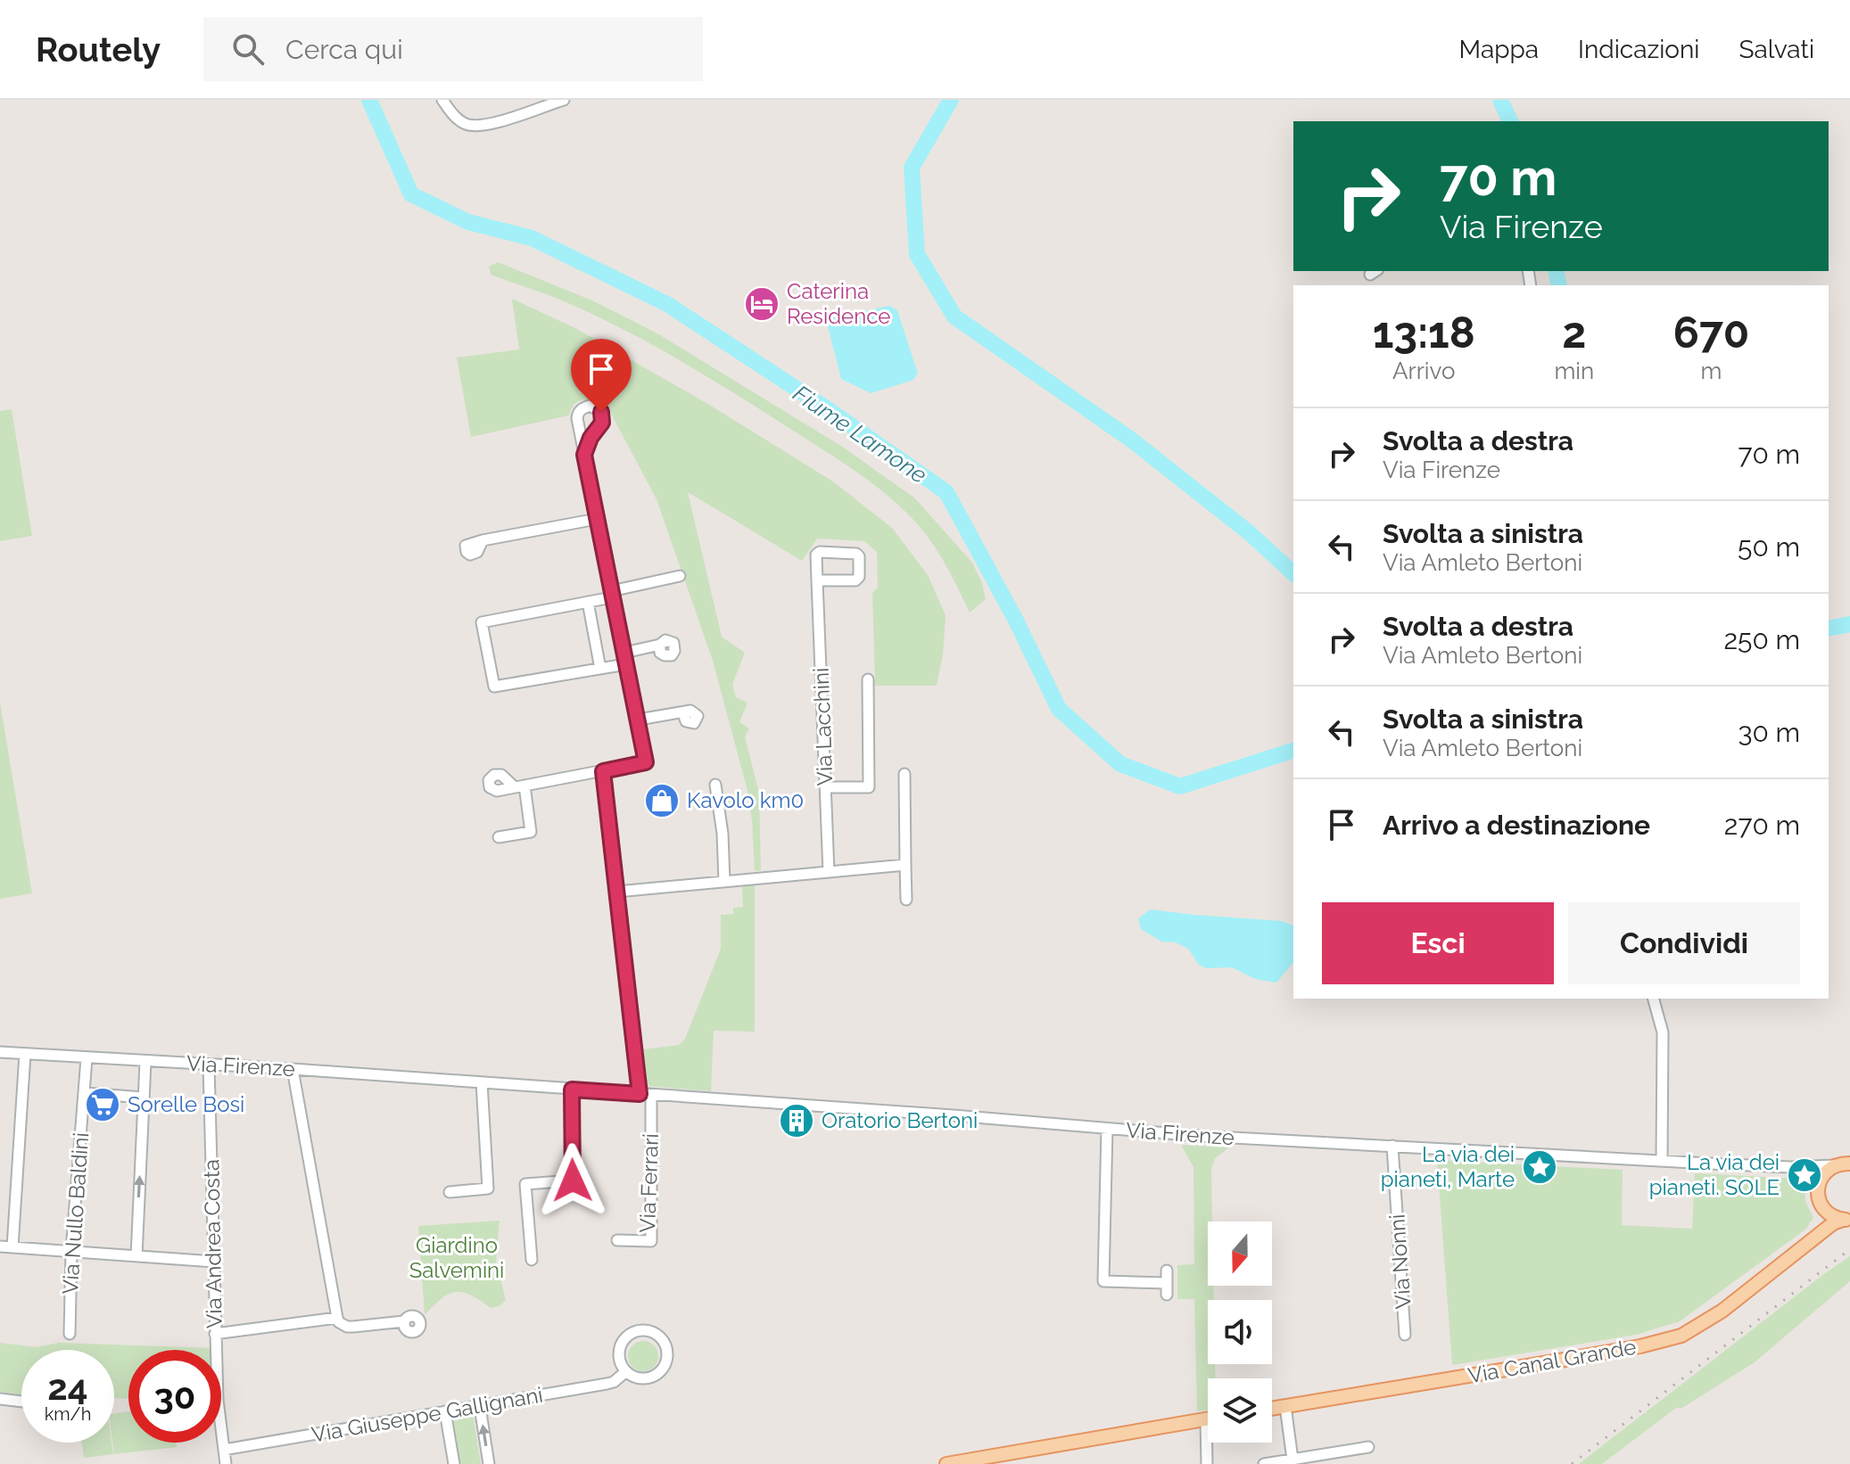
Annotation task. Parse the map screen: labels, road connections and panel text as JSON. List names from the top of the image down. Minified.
{"streets":{"main road":["Via Canal Grande"],"street":["Via Lacchini","Via Firenze","Via Ferrari","Via Nullo Baldini","Via Andrea Costa","Via Nonni","Via Giuseppe Gallignani"]},"crossings":[["Via Firenze","Via Ferrari"],["Via Firenze","Via Nullo Baldini"],["Via Firenze","Via Andrea Costa"],["Via Firenze","Via Nonni"],["Via Andrea Costa","Via Giuseppe Gallignani"]],"water":["Fiume Lamone"],"parks":["Giardino Salvemini"],"places":{"hotel":["Caterina Residence"],"shop":["Kavolo km0"],"supermarket":["Sorelle Bosi"],"building":["Oratorio Bertoni"],"place":["La via dei pianeti, Marte","La via dei pianeti. SOLE"]},"north":"bottom","page":{"header":"Routely","search":"Cerca qui","nav":["Mappa","Indicazioni","Salvati"],"turn":["70 m","Via Firenze"],"eta":["13:18","Arrivo","2","min","670","m"],"list":[{"name":"Svolta a destra","note":"Via Firenze","value":"70 m"},{"name":"Svolta a sinistra","note":"Via Amleto Bertoni","value":"50 m"},{"name":"Svolta a destra","note":"Via Amleto Bertoni","value":"250 m"},{"name":"Svolta a sinistra","note":"Via Amleto Bertoni","value":"30 m"},{"name":"Arrivo a destinazione","value":"270 m"}],"buttons":["Esci","Condividi"],"speed":"24 km/h","limit":"30"}}
